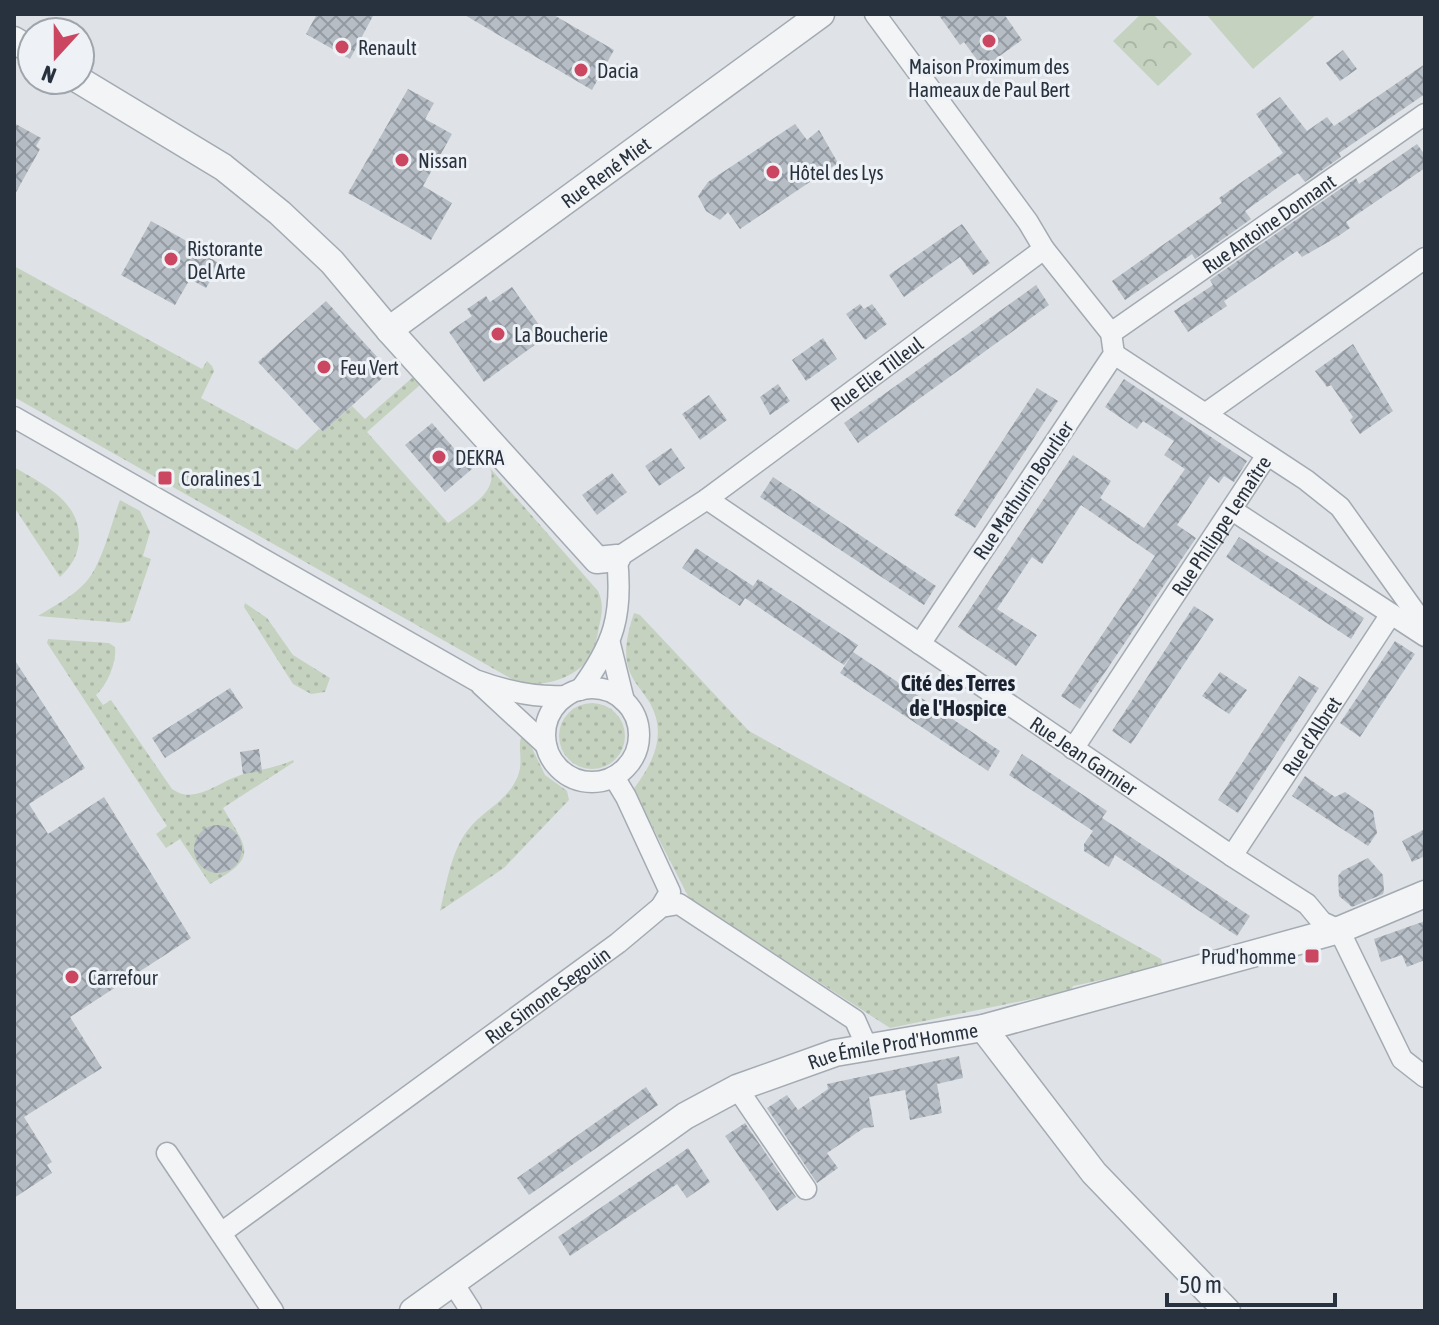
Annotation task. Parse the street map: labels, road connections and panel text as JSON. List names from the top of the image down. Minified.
{"streets":{"street":["Rue René Miet","Rue Antoine Donnant","Rue Elie Tilleul","Rue Mathurin Bourlier","Rue Philippe Lemaître","Rue d'Albret","Rue Jean Garnier","Rue Simone Segouin","Rue Émile Prod'Homme"]},"crossings":[["Rue Elie Tilleul","Rue Jean Garnier"],["Rue Mathurin Bourlier","Rue Philippe Lemaître"],["Rue Mathurin Bourlier","Rue Jean Garnier"],["Rue Philippe Lemaître","Rue Jean Garnier"],["Rue d'Albret","Rue Jean Garnier"],["Rue Jean Garnier","Rue Émile Prod'Homme"]],"districts":["Cité des Terres de l'Hospice"],"places":{"other":["Maison Proximum des Hameaux de Paul Bert","Renault","Dacia","Nissan","Hôtel des Lys","Ristorante Del Arte","La Boucherie","Feu Vert","DEKRA","Carrefour"],"transit":["Coralines 1","Prud'homme"]},"scale_bar":"50 m","north":"bottom"}
